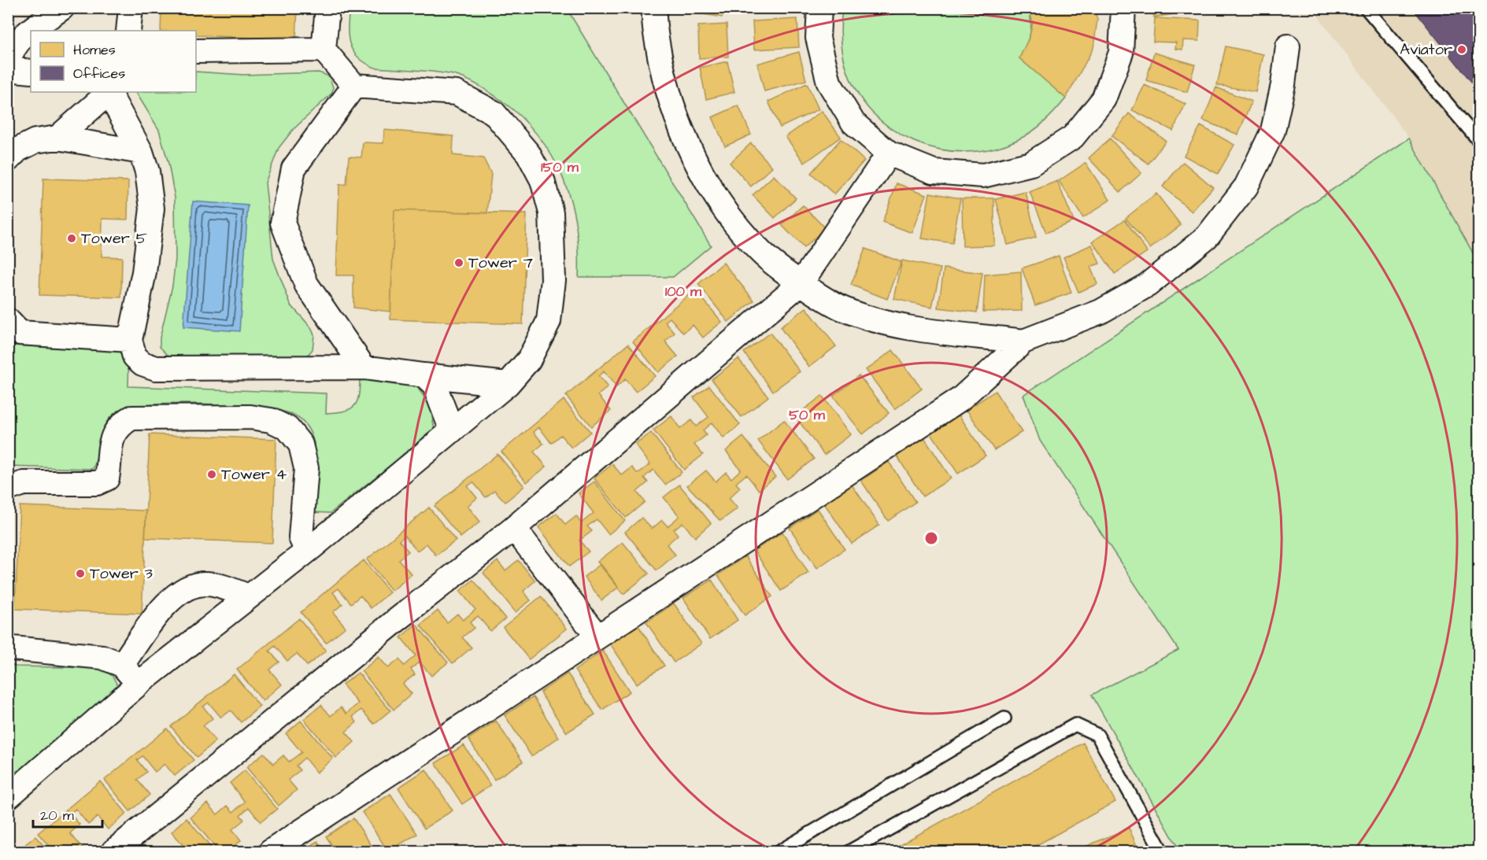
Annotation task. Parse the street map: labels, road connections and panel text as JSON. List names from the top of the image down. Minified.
{"places":["Aviator","Tower 5","Tower 7","Tower 4","Tower 3"],"legend":["Homes","Offices"],"scale_bar":"20 m","rings":["150 m","100 m","50 m"]}
